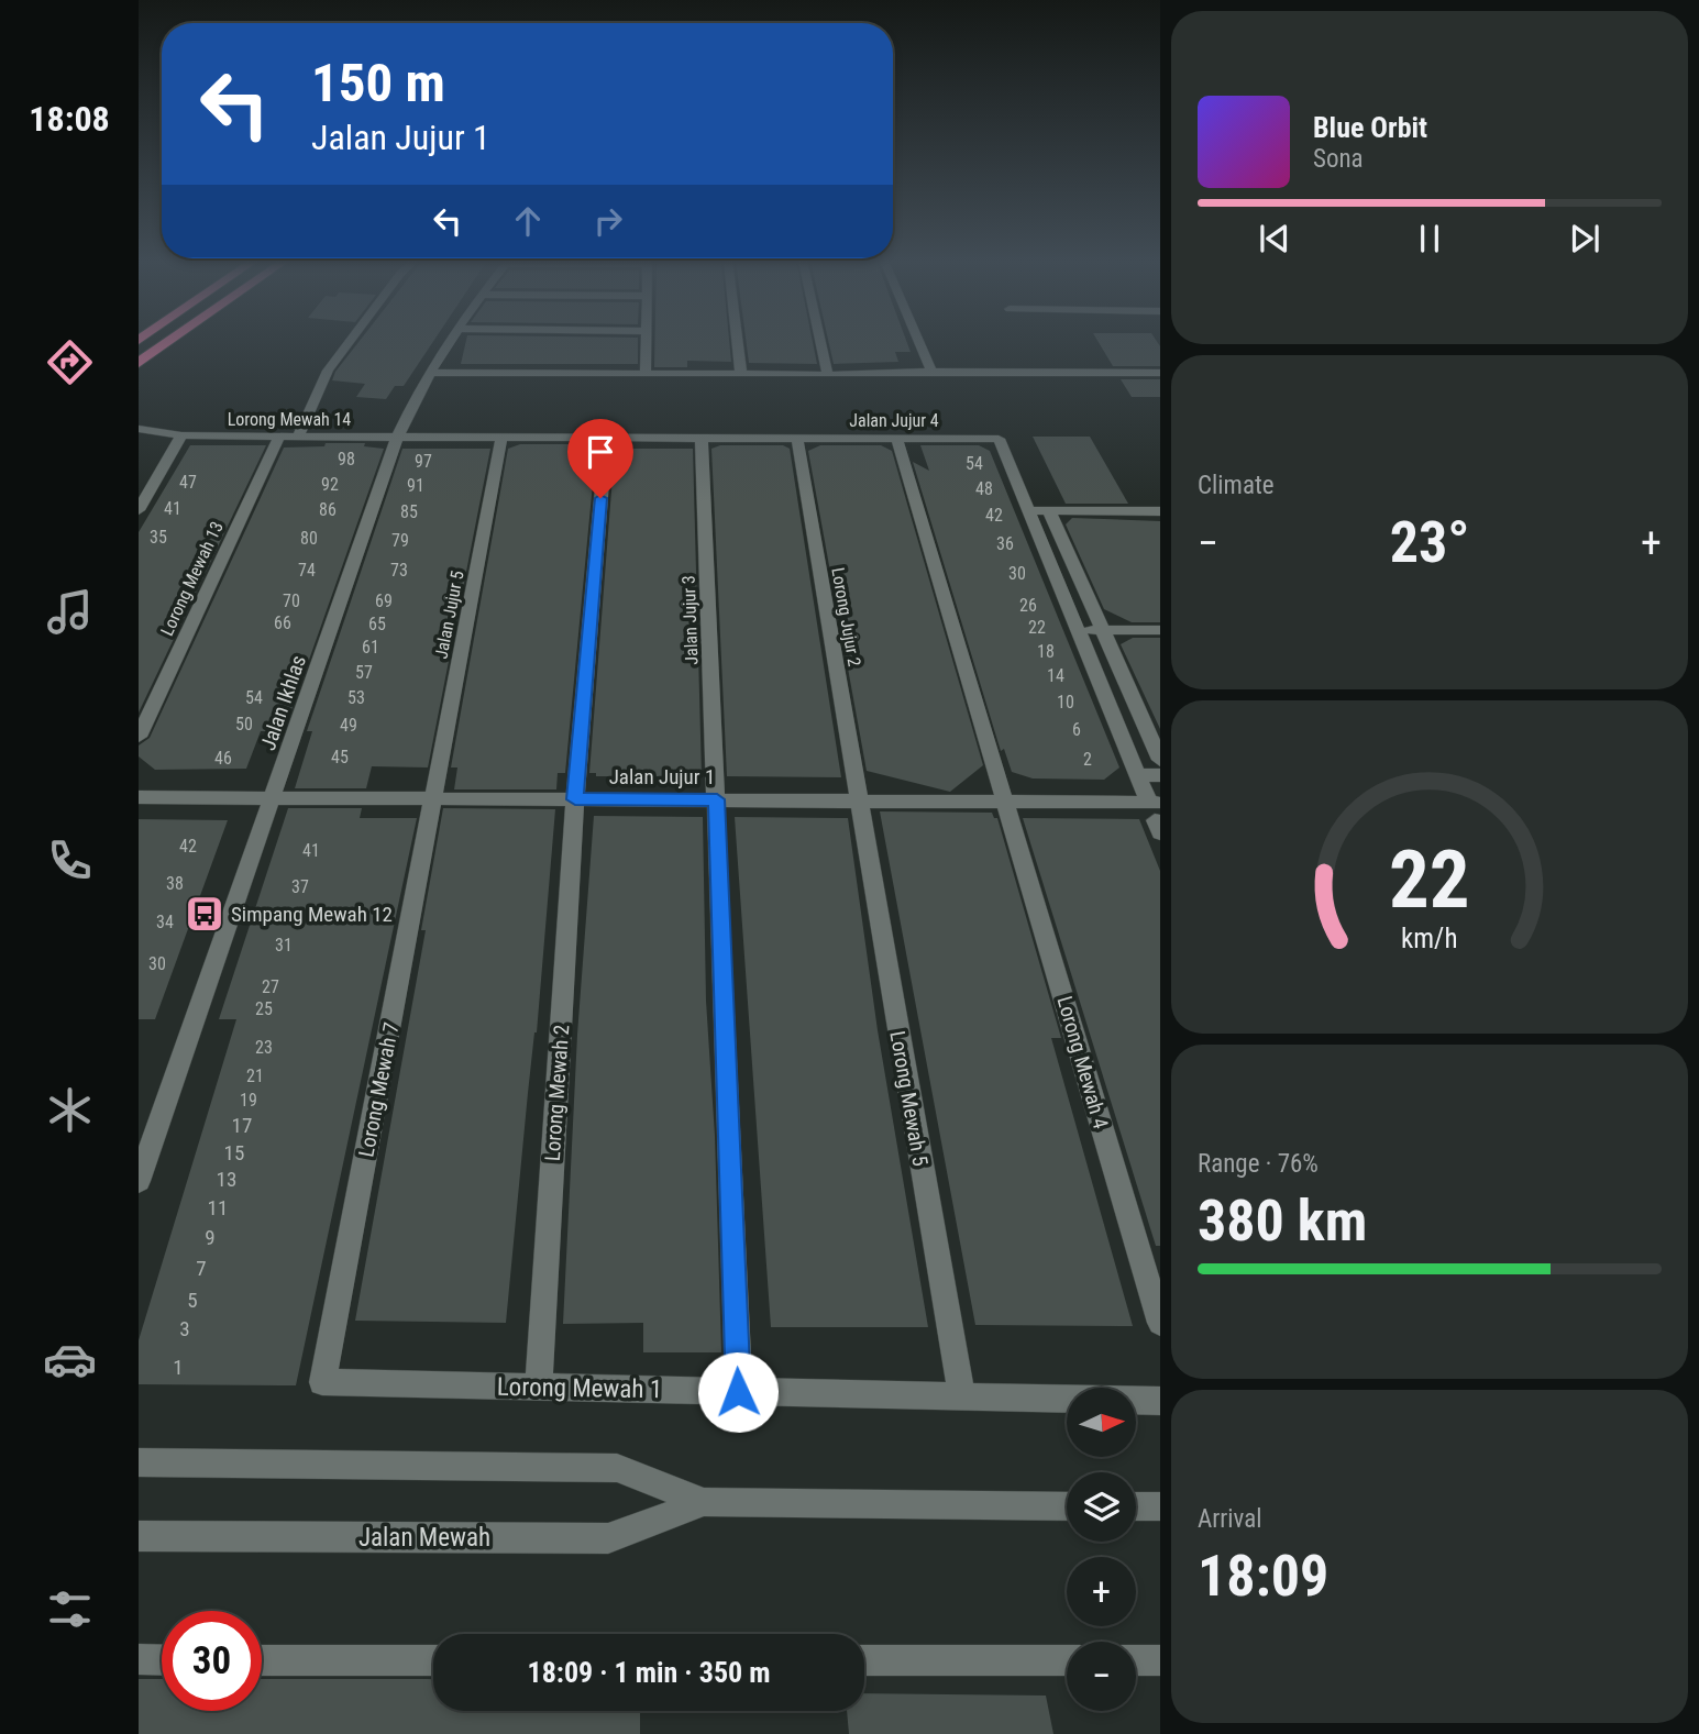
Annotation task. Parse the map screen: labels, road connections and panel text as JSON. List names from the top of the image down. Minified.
{"streets":{"street":["Lorong Mewah 14","Jalan Jujur 4","Lorong Mewah 13","Jalan Jujur 5","Lorong Jujur 2","Jalan Jujur 3","Jalan Ikhlas","Jalan Jujur 1","Lorong Mewah 4","Lorong Mewah 7","Lorong Mewah 2","Lorong Mewah 5","Lorong Mewah 1","Jalan Mewah"]},"crossings":[["Lorong Mewah 14","Jalan Jujur 4"],["Lorong Mewah 14","Lorong Mewah 13"],["Lorong Mewah 14","Jalan Ikhlas"],["Jalan Jujur 4","Jalan Jujur 5"],["Jalan Jujur 4","Lorong Jujur 2"],["Jalan Jujur 4","Jalan Jujur 3"],["Jalan Jujur 4","Jalan Ikhlas"],["Jalan Jujur 4","Jalan Jujur 1"],["Jalan Jujur 4","Lorong Mewah 2"],["Jalan Jujur 5","Jalan Jujur 1"],["Jalan Jujur 5","Lorong Mewah 7"],["Lorong Jujur 2","Jalan Jujur 1"],["Lorong Jujur 2","Lorong Mewah 5"],["Jalan Jujur 3","Jalan Jujur 1"],["Jalan Jujur 3","Lorong Mewah 1"],["Jalan Ikhlas","Jalan Jujur 1"],["Jalan Jujur 1","Lorong Mewah 4"],["Jalan Jujur 1","Lorong Mewah 7"],["Jalan Jujur 1","Lorong Mewah 2"],["Jalan Jujur 1","Lorong Mewah 5"],["Lorong Mewah 7","Lorong Mewah 1"],["Lorong Mewah 2","Lorong Mewah 1"],["Lorong Mewah 5","Lorong Mewah 1"]],"places":{"bus stop":["Simpang Mewah 12"]},"house_numbers":["98","97","54","47","92","91","48","41","86","85","42","35","80","79","36","74","73","30","70","69","26","66","65","22","61","18","57","14","54","53","10","50","49","6","45","46","2","42","41","38","37","34","31","30","27","25","23","21","19","17","15","13","11","9","7","5","3","1"],"north":"right","page":{"tabs":"18:08","turn":["150 m","Jalan Jujur 1"],"song":["Blue Orbit","Sona"],"tile":["Climate",["Range · 76%","380 km"],["Arrival","18:09"]],"heat":["−","23°","+"],"map_buttons":["+","−"],"limit":"30","trip":"18:09 · 1 min · 350 m","gauge":["22","km/h"]}}
